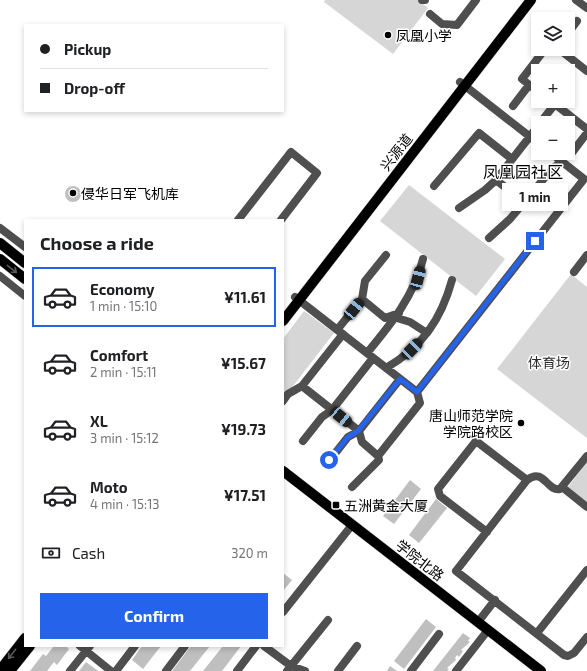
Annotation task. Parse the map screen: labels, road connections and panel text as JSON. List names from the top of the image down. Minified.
{"streets":{"main road":["兴源道","学院北路"]},"districts":["凤凰园社区"],"parks":["体育场"],"places":{"other":["凤凰小学","侵华日军飞机库","唐山师范学院 学院路校区"],"transit":["五洲黄金大厦"]},"page":{"map_buttons":["+","−"],"banner":["Pickup","Drop-off"],"bubble":"1 min","heading":"Choose a ride","list":[{"name":"Economy","note":"1 min · 15:10","value":"¥11.61"},{"name":"Comfort","note":"2 min · 15:11","value":"¥15.67"},{"name":"XL","note":"3 min · 15:12","value":"¥19.73"},{"name":"Moto","note":"4 min · 15:13","value":"¥17.51"}],"pay":["Cash","320 m"],"buttons":"Confirm"}}
